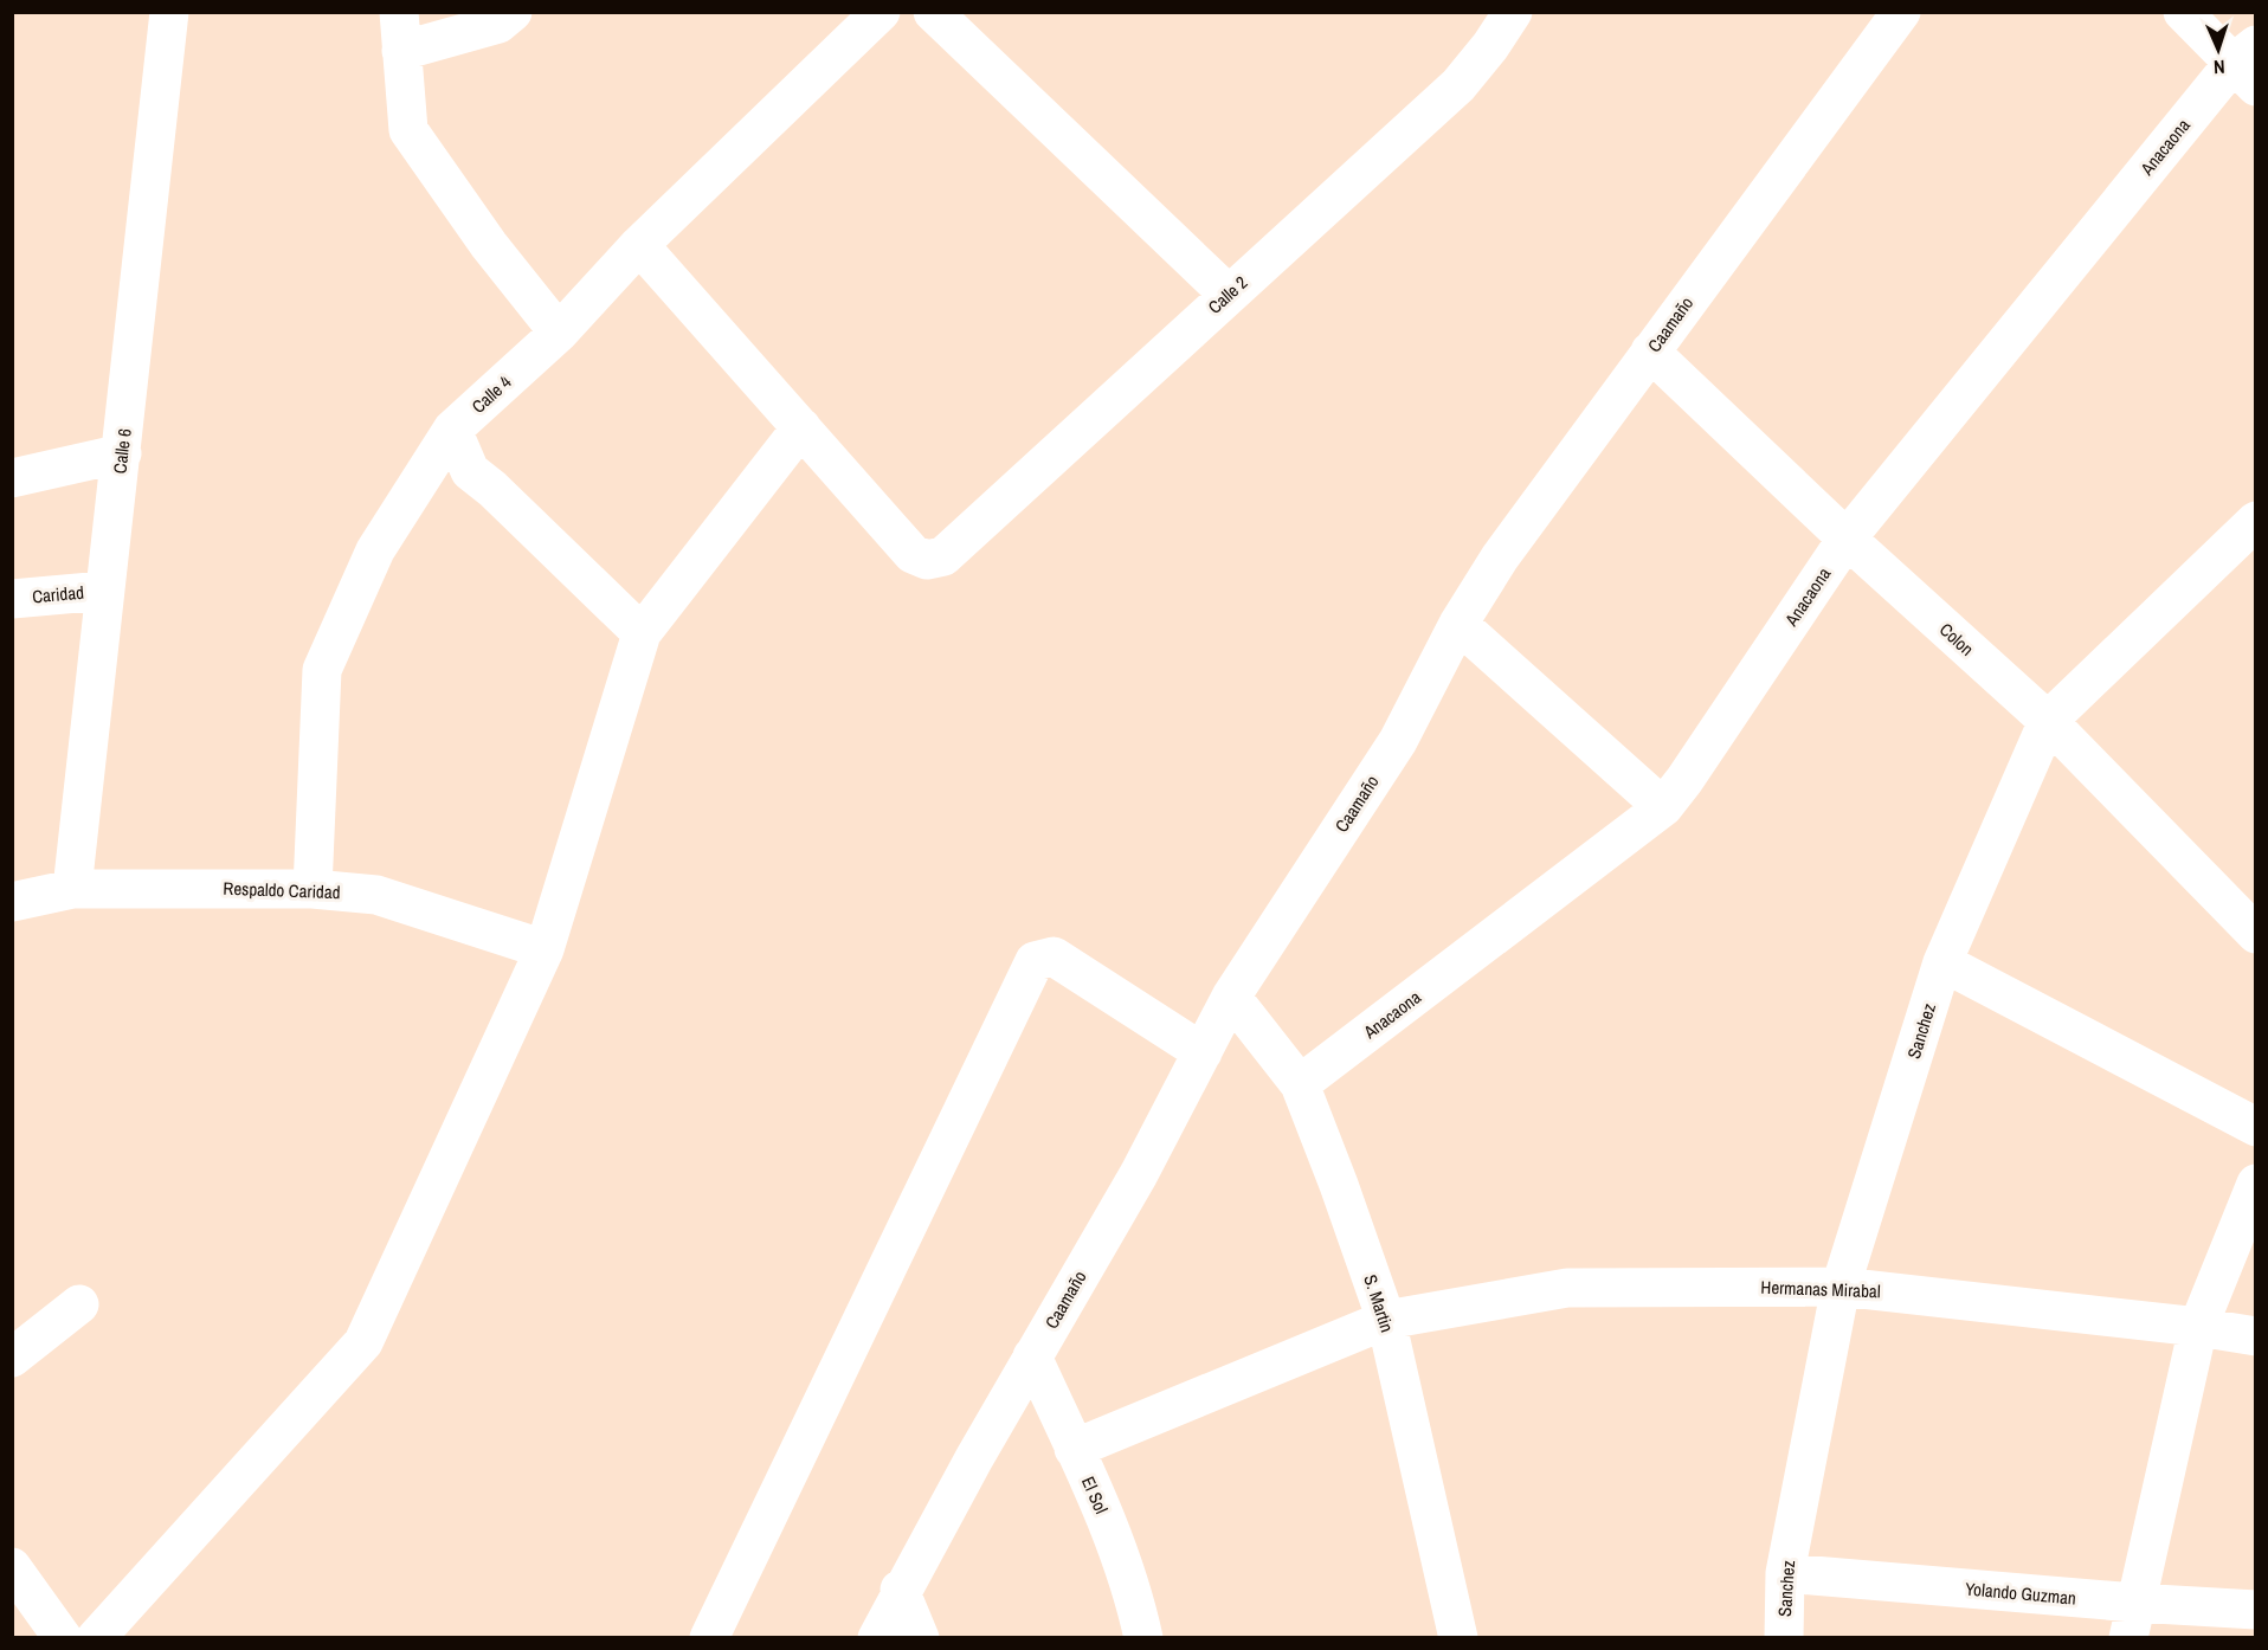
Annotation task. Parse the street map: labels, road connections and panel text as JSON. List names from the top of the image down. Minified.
{"streets":{"street":["Anacaona","Calle 2","Caamaño","Calle 4","Calle 6","Caridad","Colon","Respaldo Caridad","Sanchez","Hermanas Mirabal","S. Martin","El Sol","Yolando Guzman"]},"crossings":[["Anacaona","Colon"],["Anacaona","S. Martin"],["Caamaño","Colon"],["Caamaño","S. Martin"],["Caamaño","El Sol"],["Calle 4","Respaldo Caridad"],["Calle 6","Caridad"],["Calle 6","Respaldo Caridad"],["Colon","Sanchez"],["Sanchez","Hermanas Mirabal"],["Sanchez","Yolando Guzman"],["Hermanas Mirabal","S. Martin"],["Hermanas Mirabal","El Sol"]],"north":"bottom"}
